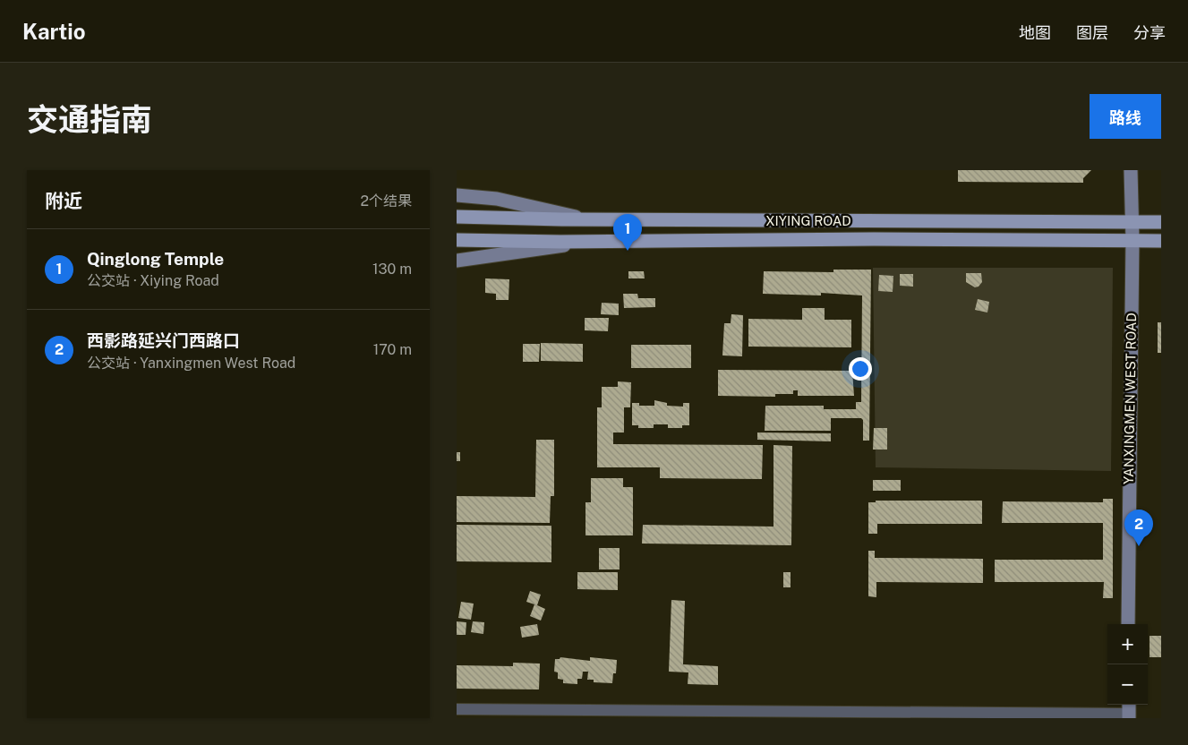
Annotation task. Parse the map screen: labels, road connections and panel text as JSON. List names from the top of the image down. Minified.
{"streets":{"main road":["XIYING ROAD"],"street":["YANXINGMEN WEST ROAD"]},"crossings":[["XIYING ROAD","YANXINGMEN WEST ROAD"]],"page":{"header":"Kartio","nav":["地图","图层","分享"],"title":"交通指南","buttons":"路线","heading":["附近","2个结果"],"pins":["1","2"],"list":[{"mark":"1","name":"Qinglong Temple","note":"公交站 · Xiying Road","value":"130 m"},{"mark":"2","name":"西影路延兴门西路口","note":"公交站 · Yanxingmen West Road","value":"170 m"}],"map_buttons":["+","−"]}}
